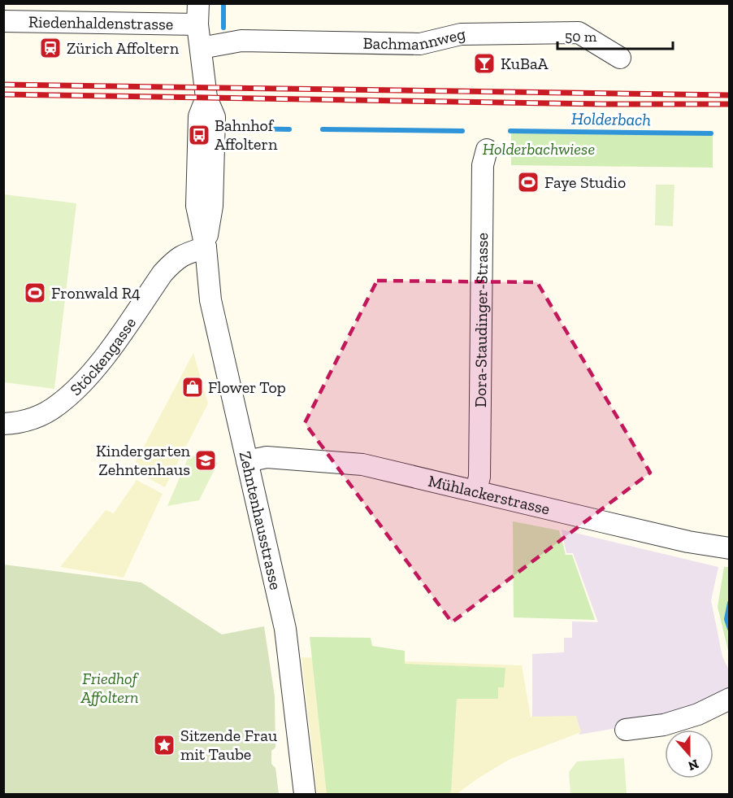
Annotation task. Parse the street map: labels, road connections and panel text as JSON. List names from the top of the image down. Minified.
{"streets":{"street":["Riedenhaldenstrasse","Bachmannweg","Dora-Staudinger-Strasse","Stöckengasse","Mühlackerstrasse","Zehntenhausstrasse"]},"crossings":[["Riedenhaldenstrasse","Zehntenhausstrasse"],["Bachmannweg","Zehntenhausstrasse"],["Dora-Staudinger-Strasse","Mühlackerstrasse"],["Stöckengasse","Zehntenhausstrasse"],["Mühlackerstrasse","Zehntenhausstrasse"]],"water":["Holderbach"],"parks":["Holderbachwiese","Friedhof Affoltern"],"places":{"station":["Zürich Affoltern"],"bar":["KuBaA"],"bus stop":["Bahnhof Affoltern"],"sports":["Faye Studio","Fronwald R4"],"shop":["Flower Top"],"school or university":["Kindergarten Zehntenhaus"],"place":["Sitzende Frau mit Taube"]},"scale_bar":"50 m","north":"bottom"}
